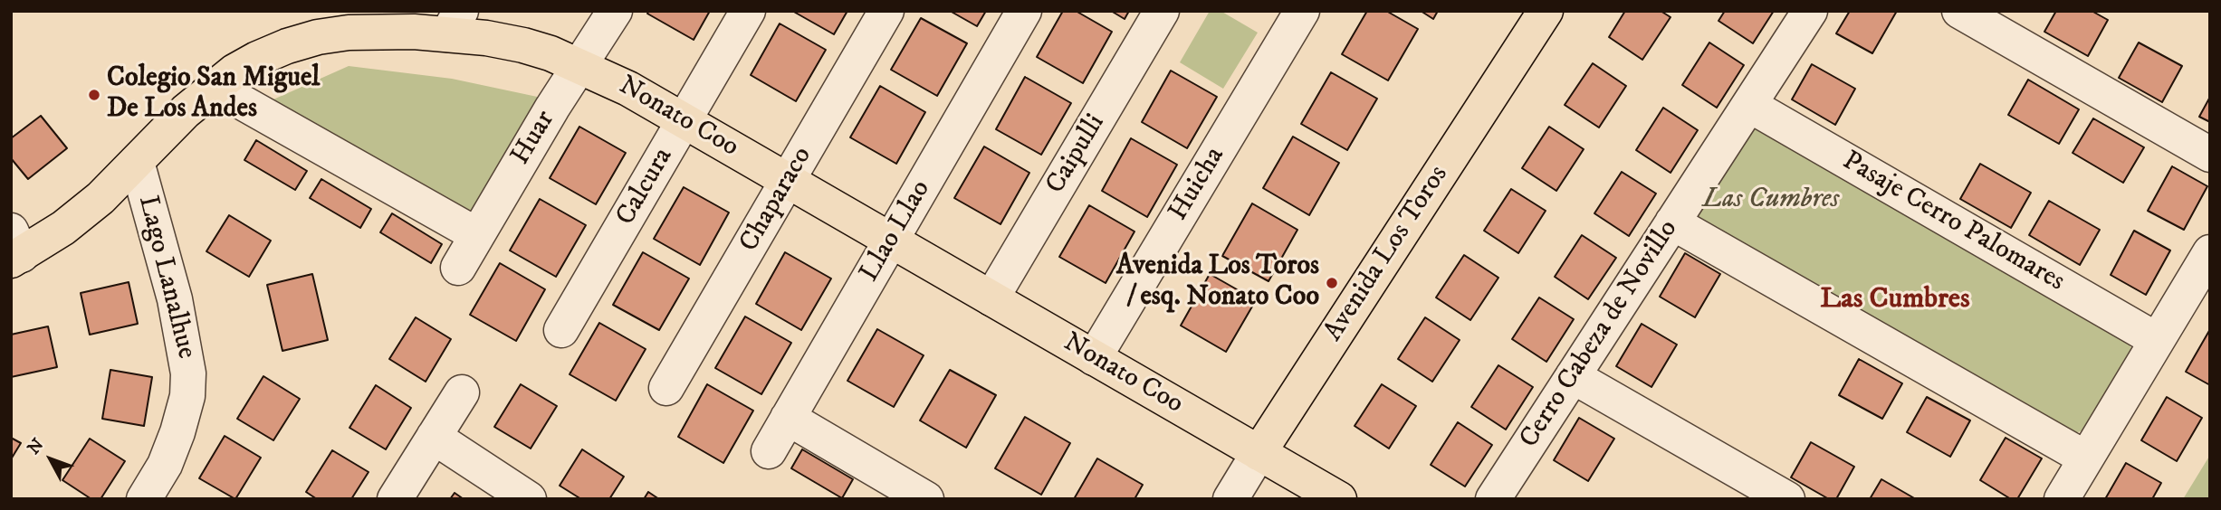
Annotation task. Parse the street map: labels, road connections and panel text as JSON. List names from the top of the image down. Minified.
{"streets":{"main road":["Nonato Coo","Avenida Los Toros"],"street":["Huar","Caipulli","Huicha","Calcura","Chaparaco","Pasaje Cerro Palomares","Llao Llao","Lago Lanalhue","Cerro Cabeza de Novillo"]},"crossings":[["Nonato Coo","Huar"],["Nonato Coo","Caipulli"],["Nonato Coo","Huicha"],["Nonato Coo","Calcura"],["Nonato Coo","Chaparaco"],["Nonato Coo","Llao Llao"],["Nonato Coo","Avenida Los Toros"],["Nonato Coo","Lago Lanalhue"],["Pasaje Cerro Palomares","Cerro Cabeza de Novillo"]],"districts":["Las Cumbres"],"parks":["Las Cumbres"],"places":["Colegio San Miguel De Los Andes","Avenida Los Toros / esq. Nonato Coo"],"north":"top left"}
